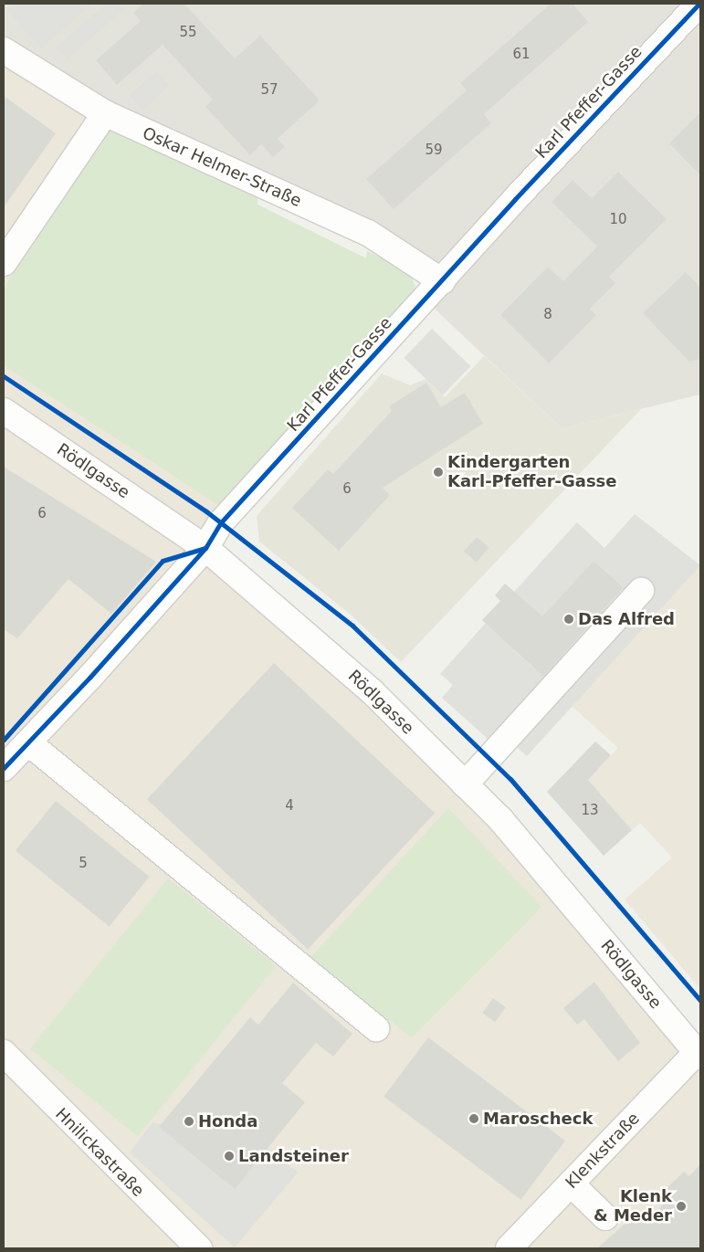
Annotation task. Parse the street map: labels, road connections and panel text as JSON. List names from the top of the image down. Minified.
{"streets":{"street":["Karl Pfeffer-Gasse","Oskar Helmer-Straße","Rödlgasse","Klenkstraße","Hnilickastraße"]},"crossings":[["Karl Pfeffer-Gasse","Oskar Helmer-Straße"],["Karl Pfeffer-Gasse","Rödlgasse"],["Rödlgasse","Klenkstraße"]],"places":["Kindergarten Karl-Pfeffer-Gasse","Das Alfred","Maroscheck","Honda","Landsteiner","Klenk & Meder"],"house_numbers":["55","61","57","59","10","8","6","6","4","13","5"]}
